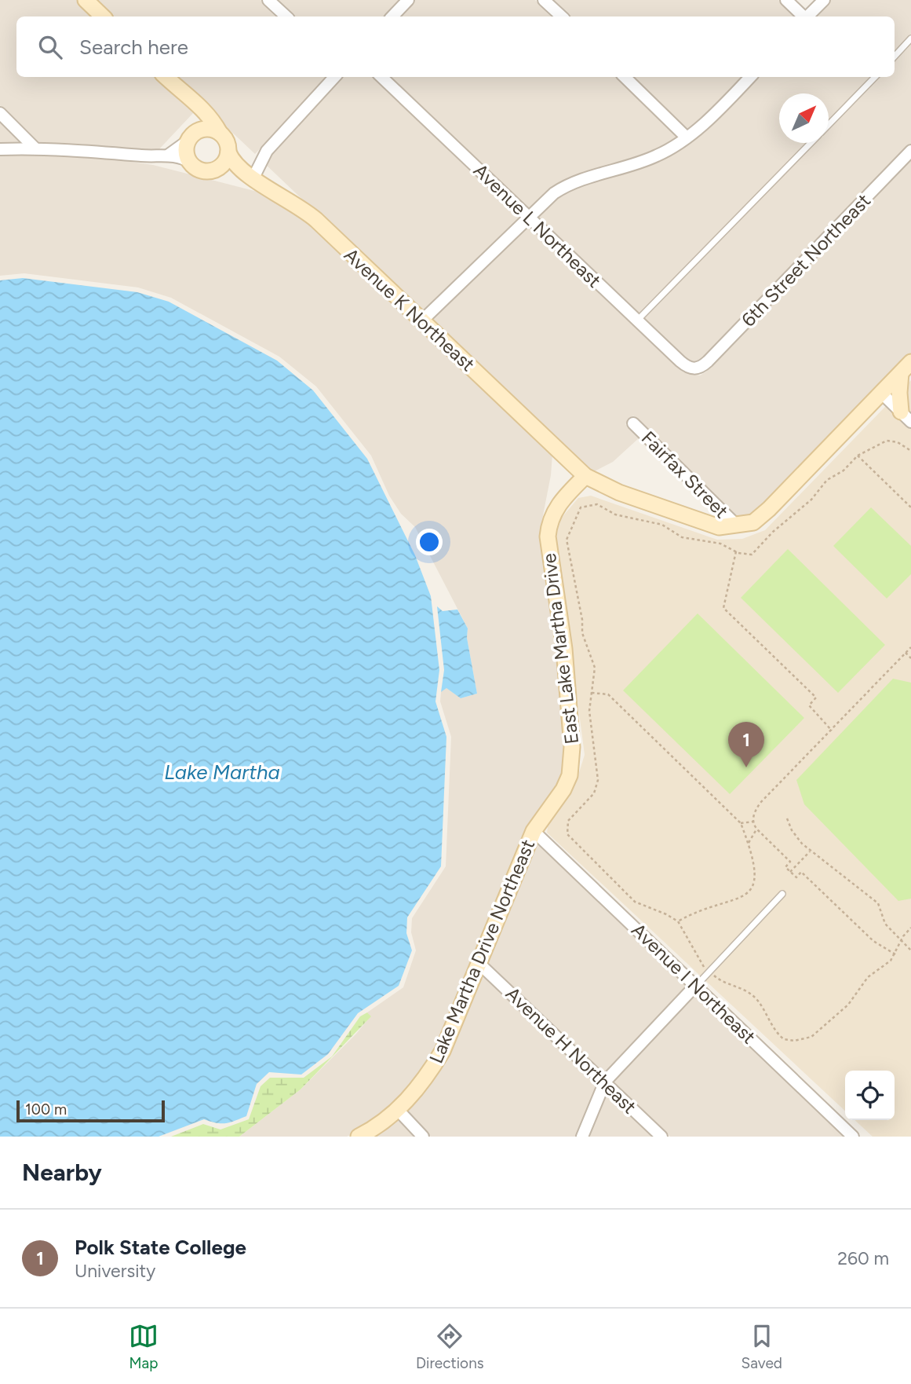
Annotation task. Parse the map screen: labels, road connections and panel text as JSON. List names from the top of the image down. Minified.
{"streets":{"street":["Avenue L Northeast","6th Street Northeast","Avenue K Northeast","Fairfax Street","East Lake Martha Drive","Lake Martha Drive Northeast","Avenue I Northeast","Avenue H Northeast"]},"crossings":[["Avenue L Northeast","6th Street Northeast"],["Avenue K Northeast","Fairfax Street"],["Avenue K Northeast","East Lake Martha Drive"],["East Lake Martha Drive","Lake Martha Drive Northeast"],["East Lake Martha Drive","Avenue I Northeast"],["Lake Martha Drive Northeast","Avenue I Northeast"],["Lake Martha Drive Northeast","Avenue H Northeast"]],"water":["Lake Martha"],"scale_bar":"100 m","north":"top right","page":{"search":"Search here","pins":"1","scale":"100 m","heading":"Nearby","list":[{"mark":"1","name":"Polk State College","note":"University","value":"260 m"}],"nav":["Map","Directions","Saved"]}}
